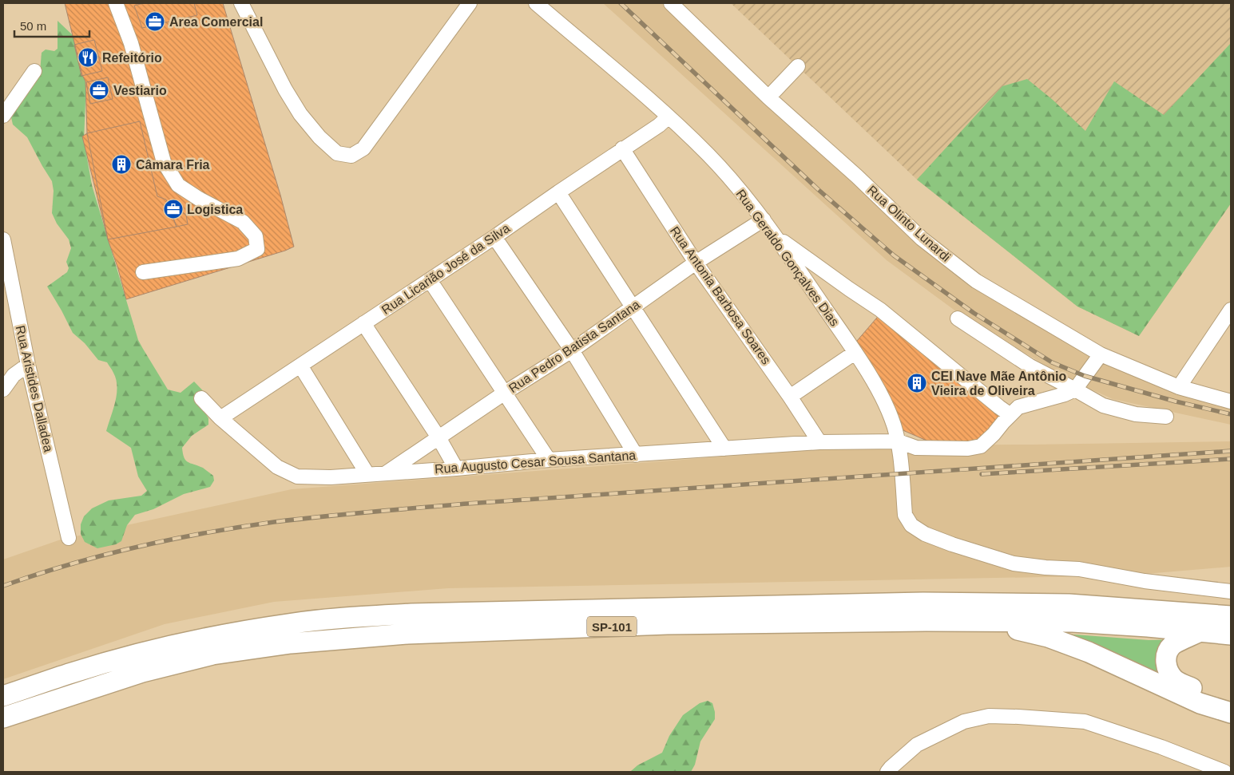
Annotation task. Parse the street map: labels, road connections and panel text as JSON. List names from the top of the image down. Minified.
{"streets":{"highway":["SP-101"],"street":["Rua Olinto Lunardi","Rua Geraldo Gonçalves Dias","Rua Licarião José da Silva","Rua Antonia Barbosa Soares","Rua Pedro Batista Santana","Rua Aristides Dalladea","Rua Augusto Cesar Sousa Santana"]},"crossings":[["Rua Geraldo Gonçalves Dias","Rua Licarião José da Silva"],["Rua Geraldo Gonçalves Dias","Rua Pedro Batista Santana"],["Rua Geraldo Gonçalves Dias","Rua Augusto Cesar Sousa Santana"],["Rua Licarião José da Silva","Rua Antonia Barbosa Soares"],["Rua Licarião José da Silva","Rua Augusto Cesar Sousa Santana"],["Rua Antonia Barbosa Soares","Rua Pedro Batista Santana"],["Rua Antonia Barbosa Soares","Rua Augusto Cesar Sousa Santana"],["Rua Pedro Batista Santana","Rua Augusto Cesar Sousa Santana"]],"places":{"office":["Area Comercial","Vestiario","Logistica"],"restaurant":["Refeitório"],"building":["Câmara Fria","CEI Nave Mãe Antônio Vieira de Oliveira"]},"scale_bar":"50 m"}
